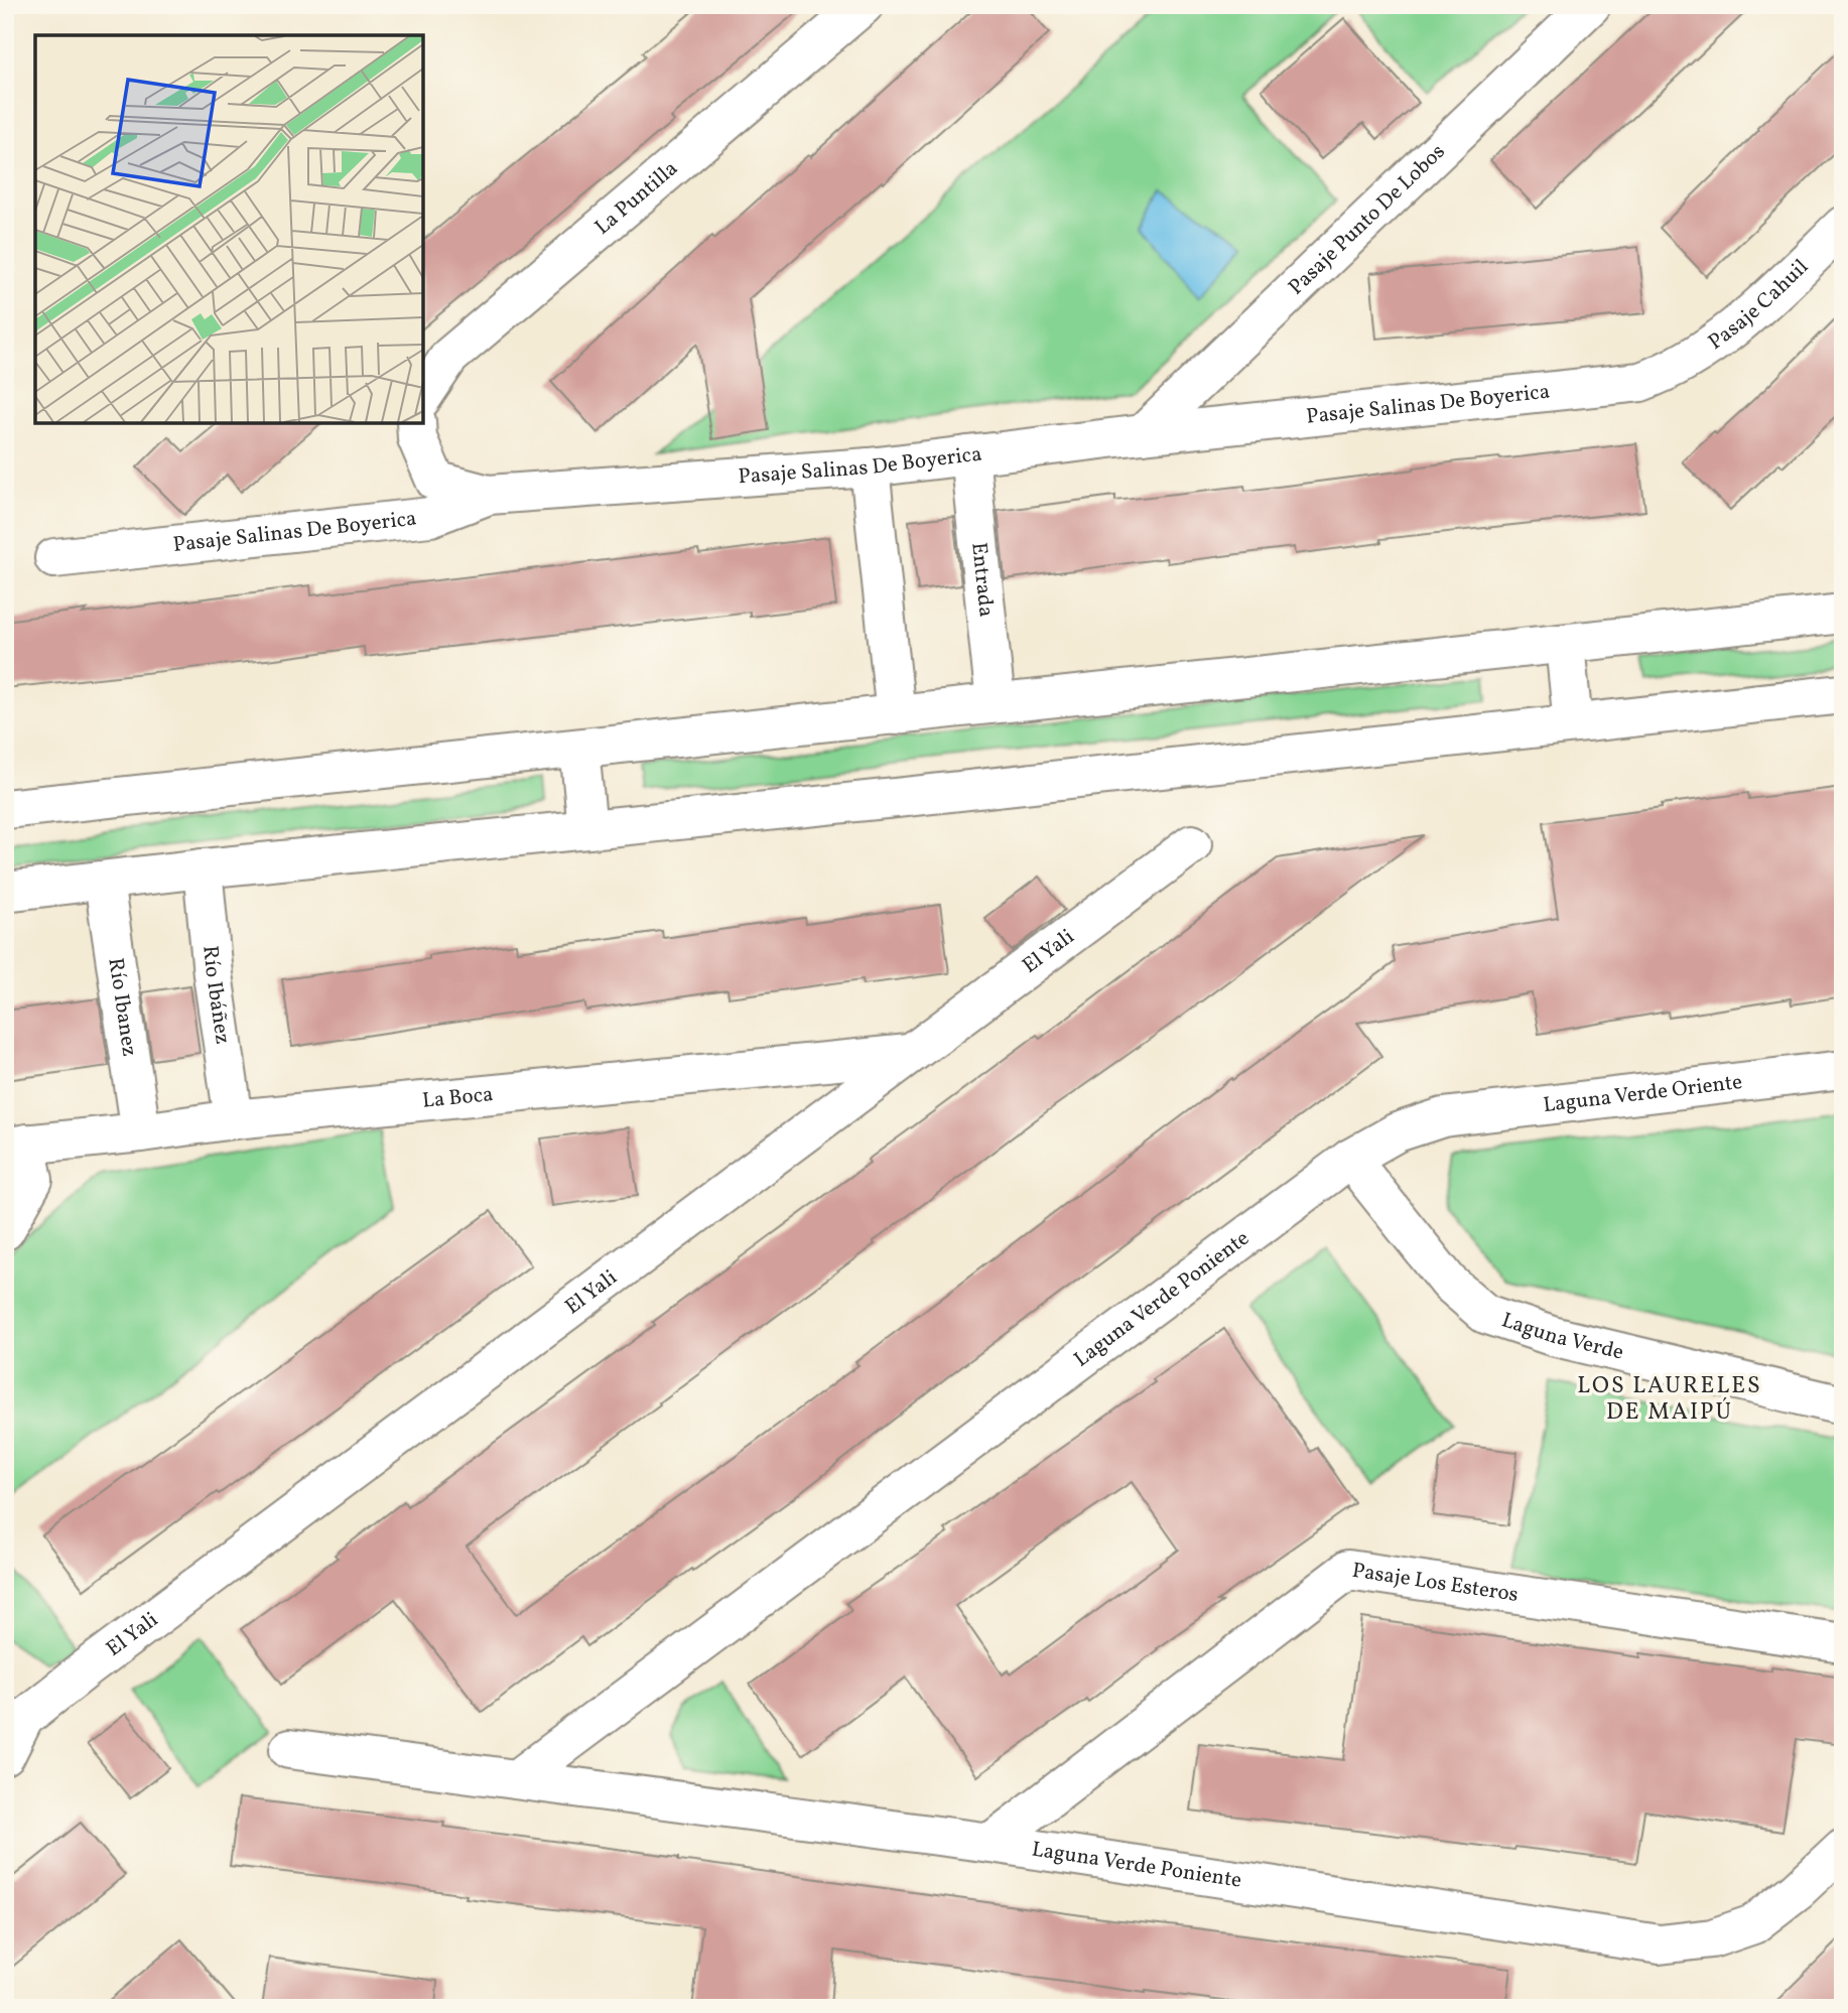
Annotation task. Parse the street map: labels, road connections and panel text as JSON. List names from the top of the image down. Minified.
{"streets":{"street":["La Puntilla","Pasaje Punto De Lobos","Pasaje Cahuil","Pasaje Salinas De Boyerica","Entrada","El Yali","Río Ibáñez","Río Ibanez","Laguna Verde Oriente","La Boca","Laguna Verde Poniente","Laguna Verde","Pasaje Los Esteros"]},"crossings":[["Pasaje Punto De Lobos","Pasaje Salinas De Boyerica"],["Pasaje Cahuil","Pasaje Salinas De Boyerica"],["Pasaje Salinas De Boyerica","Entrada"],["El Yali","La Boca"],["Río Ibáñez","La Boca"],["Río Ibanez","La Boca"],["Laguna Verde Oriente","Laguna Verde Poniente"],["Laguna Verde Poniente","Laguna Verde"],["Laguna Verde Poniente","Pasaje Los Esteros"]],"districts":["LOS LAURELES DE MAIPÚ"]}
